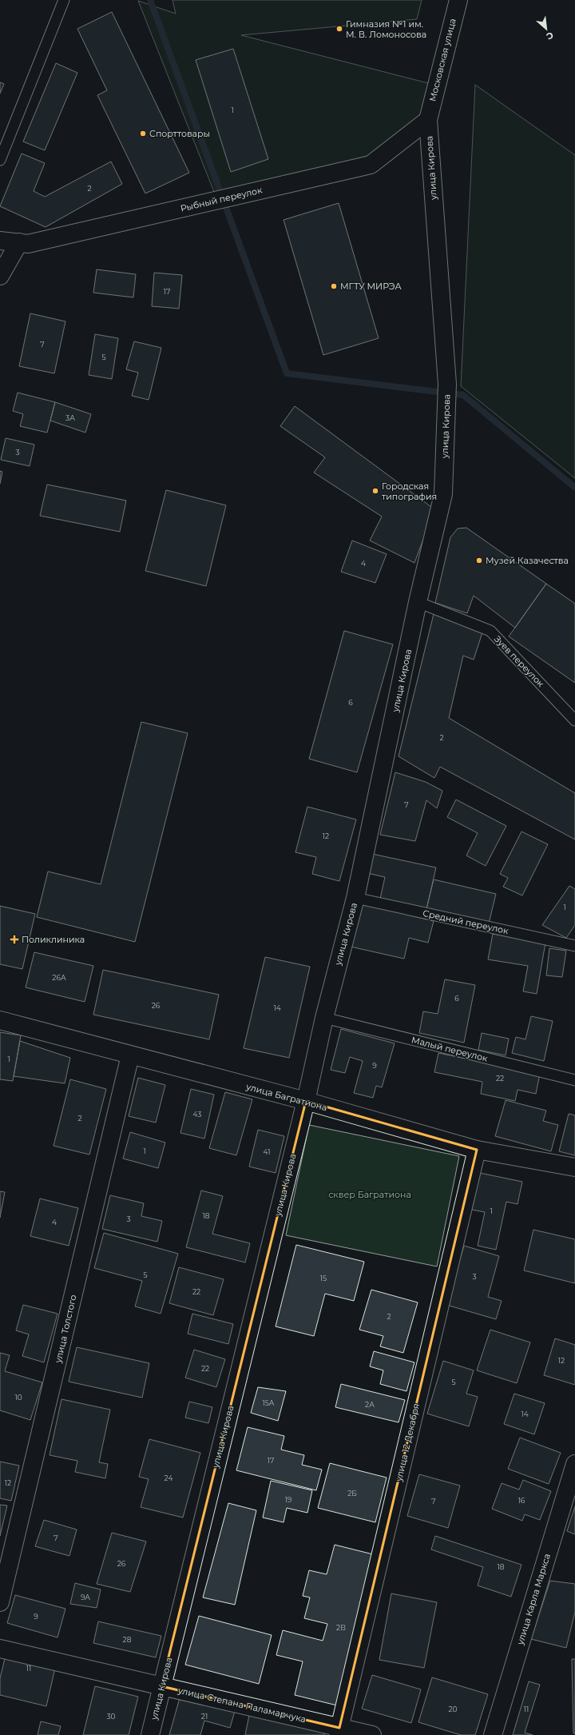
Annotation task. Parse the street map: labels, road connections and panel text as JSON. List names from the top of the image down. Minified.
{"streets":{"street":["Московская улица","улица Кирова","Рыбный переулок","улица Багратиона","улица Толстого","улица 12 Декабря","улица Карла Маркса","улица Степана Паламарчука"],"lane":["Зуев переулок","Средний переулок","Малый переулок"]},"crossings":[["Московская улица","улица Кирова"],["Московская улица","Рыбный переулок"],["улица Кирова","Рыбный переулок"],["улица Кирова","Зуев переулок"],["улица Кирова","Средний переулок"],["улица Кирова","Малый переулок"],["улица Кирова","улица Багратиона"],["улица Кирова","улица Степана Паламарчука"],["улица Багратиона","улица Толстого"],["улица Багратиона","улица 12 Декабря"],["улица 12 Декабря","улица Степана Паламарчука"]],"parks":["сквер Багратиона"],"places":{"other":["Гимназия №1 им. М. В. Ломоносова","Спорттовары","МГТУ МИРЭА","Городская типография","Музей Казачества"],"health":["Поликлиника"]},"house_numbers":["1","2","17","7","5","3А","3","4","6","2","7","12","1","26А","6","26","14","1","9","22","43","2","1","41","1","18","3","4","5","3","15","22","2","12","22","5","10","15А","2А","14","17","24","12","2Б","19","16","7","7","26","18","9А","9","2В","28","11","20","11","30","21"],"north":"bottom right"}
